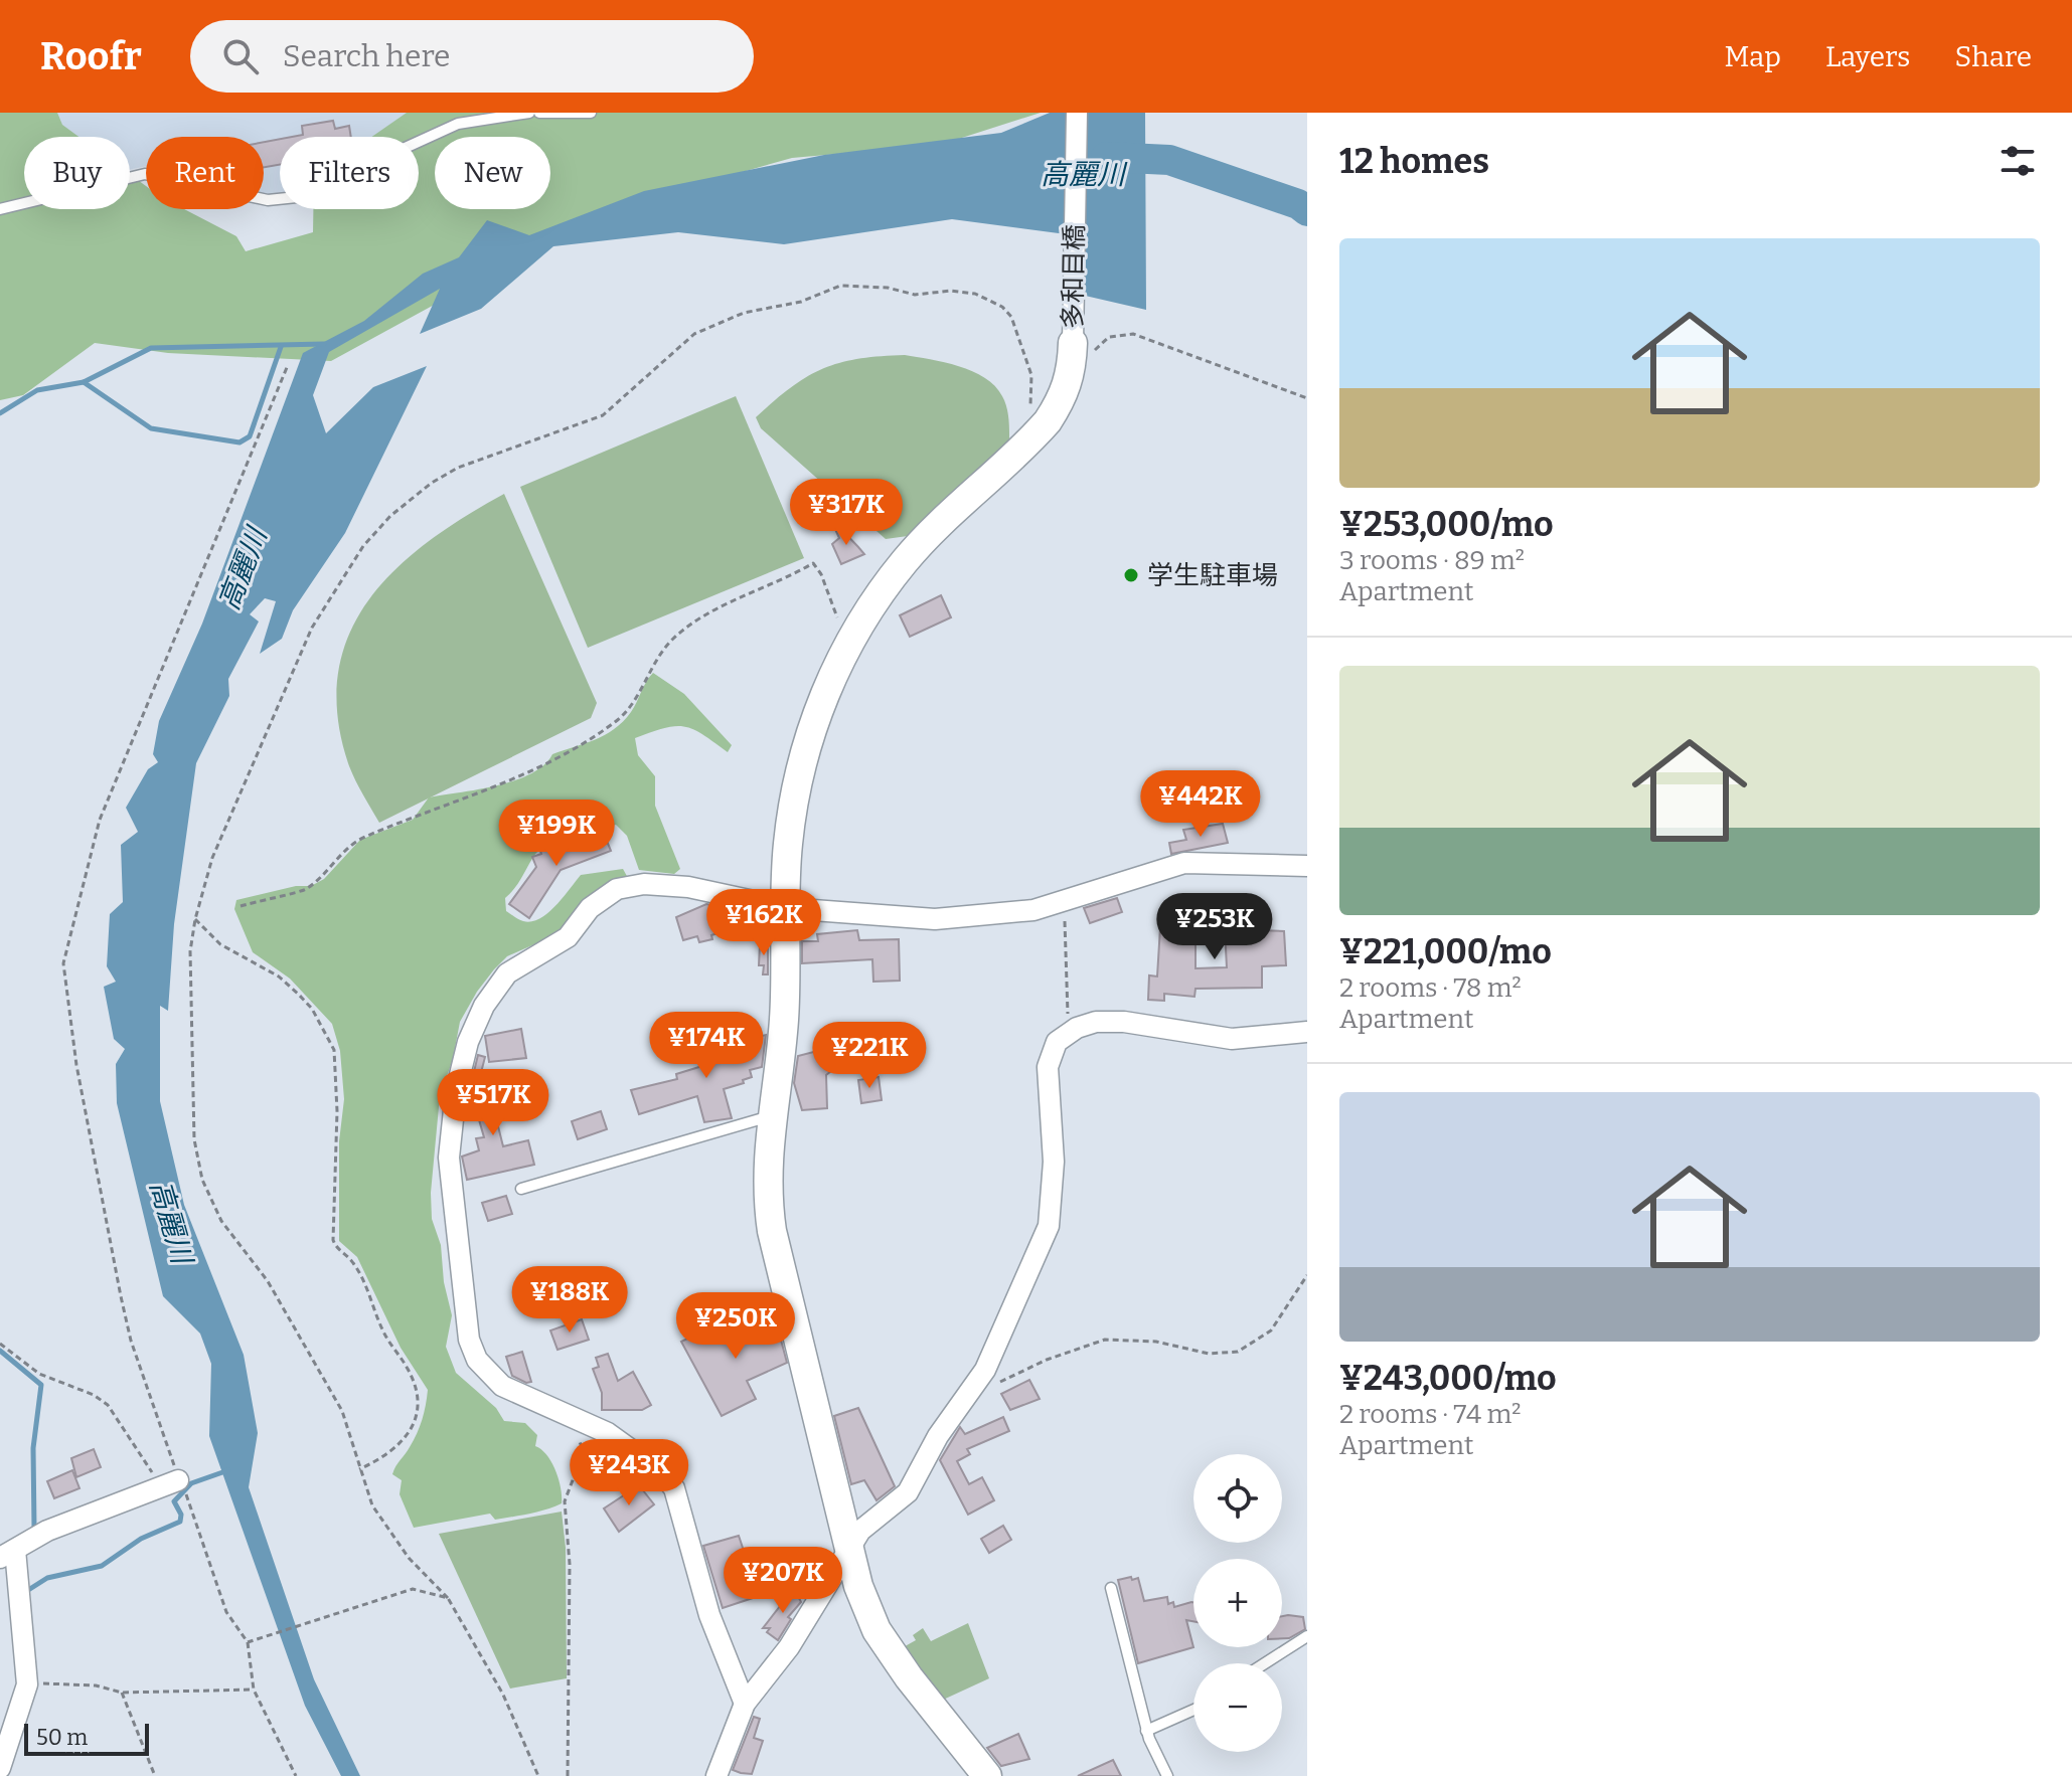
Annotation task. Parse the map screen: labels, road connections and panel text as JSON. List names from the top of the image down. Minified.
{"streets":{"street":["多和目橋"]},"water":["高麗川"],"places":["学生駐車場"],"scale_bar":"50 m","page":{"header":"Roofr","search":"Search here","nav":["Map","Layers","Share"],"heading":"12 homes","chip":["Buy","Rent","Filters","New"],"list":[{"name":"¥253,000/mo","note":"3 rooms · 89 m² · Apartment"},{"name":"¥221,000/mo","note":"2 rooms · 78 m² · Apartment"},{"name":"¥243,000/mo","note":"2 rooms · 74 m² · Apartment"}],"price":["¥317K","¥442K","¥199K","¥162K","¥253K","¥174K","¥221K","¥517K","¥188K","¥250K","¥243K","¥207K"],"map_buttons":["+","−"],"scale":"50 m"}}
